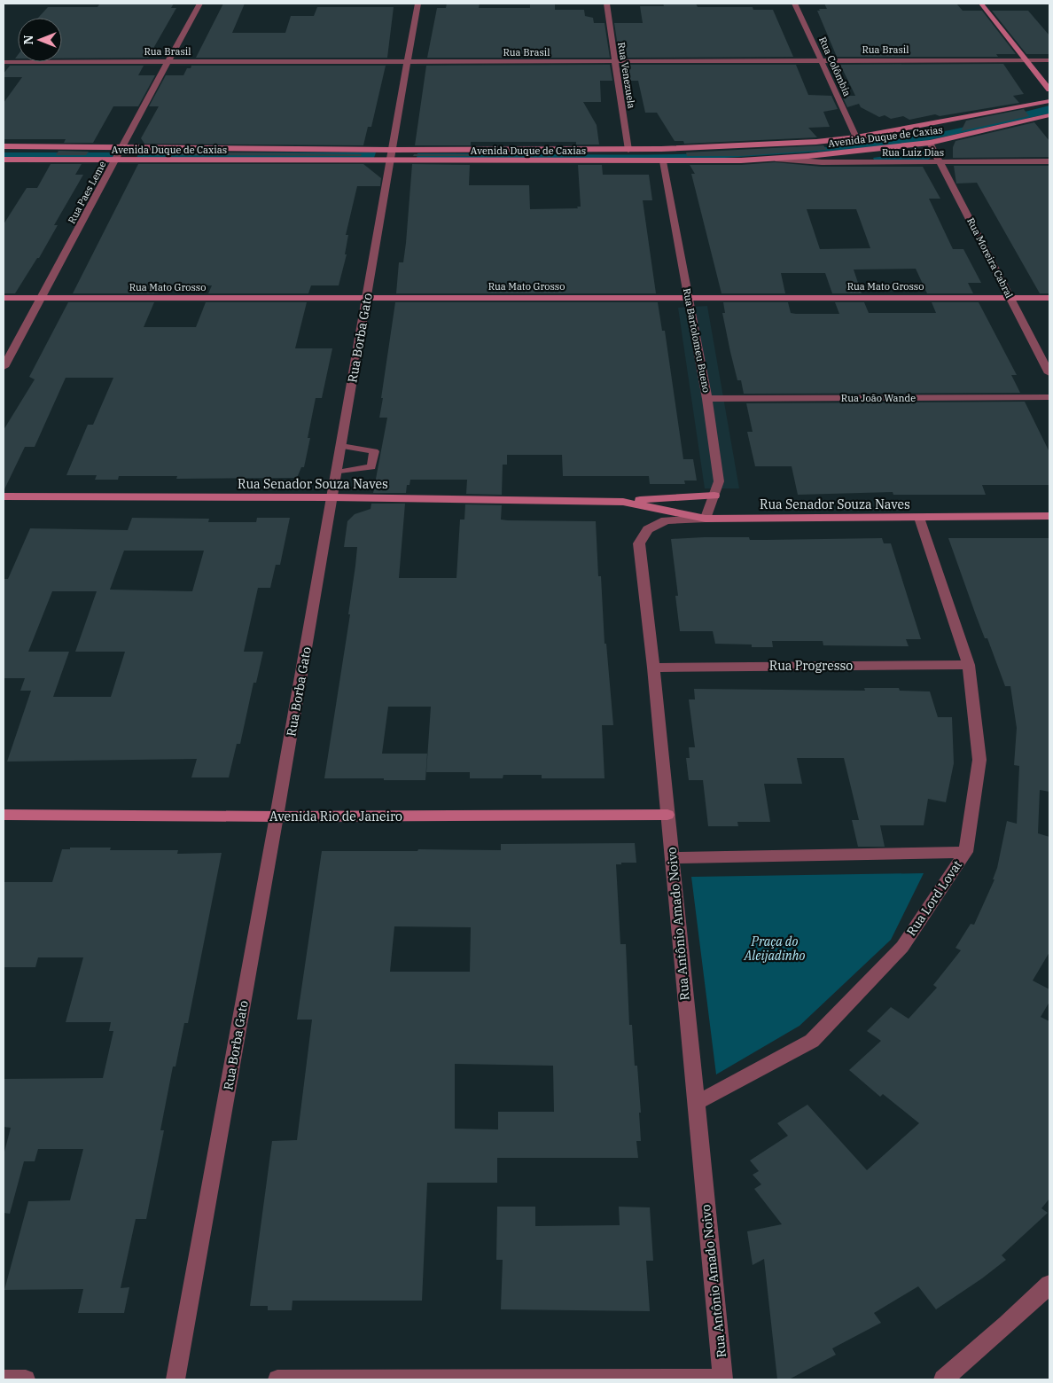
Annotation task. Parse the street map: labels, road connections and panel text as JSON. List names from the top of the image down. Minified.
{"streets":{"main road":["Avenida Duque de Caxias","Rua Mato Grosso","Rua Senador Souza Naves","Avenida Rio de Janeiro"],"street":["Rua Brasil","Rua Colômbia","Rua Venezuela","Rua Luiz Dias","Rua Paes Leme","Rua Moreira Cabral","Rua Borba Gato","Rua Bartolomeu Bueno","Rua João Wande","Rua Progresso","Rua Lord Lovat","Rua Antônio Amado Noivo"]},"crossings":[["Rua Brasil","Rua Colômbia"],["Rua Brasil","Rua Venezuela"],["Rua Brasil","Rua Paes Leme"],["Rua Brasil","Rua Borba Gato"],["Rua Colômbia","Avenida Duque de Caxias"],["Rua Venezuela","Avenida Duque de Caxias"],["Avenida Duque de Caxias","Rua Luiz Dias"],["Avenida Duque de Caxias","Rua Paes Leme"],["Avenida Duque de Caxias","Rua Moreira Cabral"],["Avenida Duque de Caxias","Rua Borba Gato"],["Avenida Duque de Caxias","Rua Bartolomeu Bueno"],["Rua Luiz Dias","Rua Moreira Cabral"],["Rua Paes Leme","Rua Mato Grosso"],["Rua Moreira Cabral","Rua Mato Grosso"],["Rua Mato Grosso","Rua Borba Gato"],["Rua Mato Grosso","Rua Bartolomeu Bueno"],["Rua Borba Gato","Rua Senador Souza Naves"],["Rua Borba Gato","Avenida Rio de Janeiro"],["Rua Bartolomeu Bueno","Rua João Wande"],["Rua Bartolomeu Bueno","Rua Senador Souza Naves"],["Rua Bartolomeu Bueno","Rua Antônio Amado Noivo"],["Rua Senador Souza Naves","Rua Lord Lovat"],["Rua Senador Souza Naves","Rua Antônio Amado Noivo"],["Rua Progresso","Rua Lord Lovat"],["Rua Progresso","Rua Antônio Amado Noivo"],["Avenida Rio de Janeiro","Rua Antônio Amado Noivo"],["Rua Lord Lovat","Rua Antônio Amado Noivo"]],"parks":["Praça do Aleijadinho"],"north":"left"}
